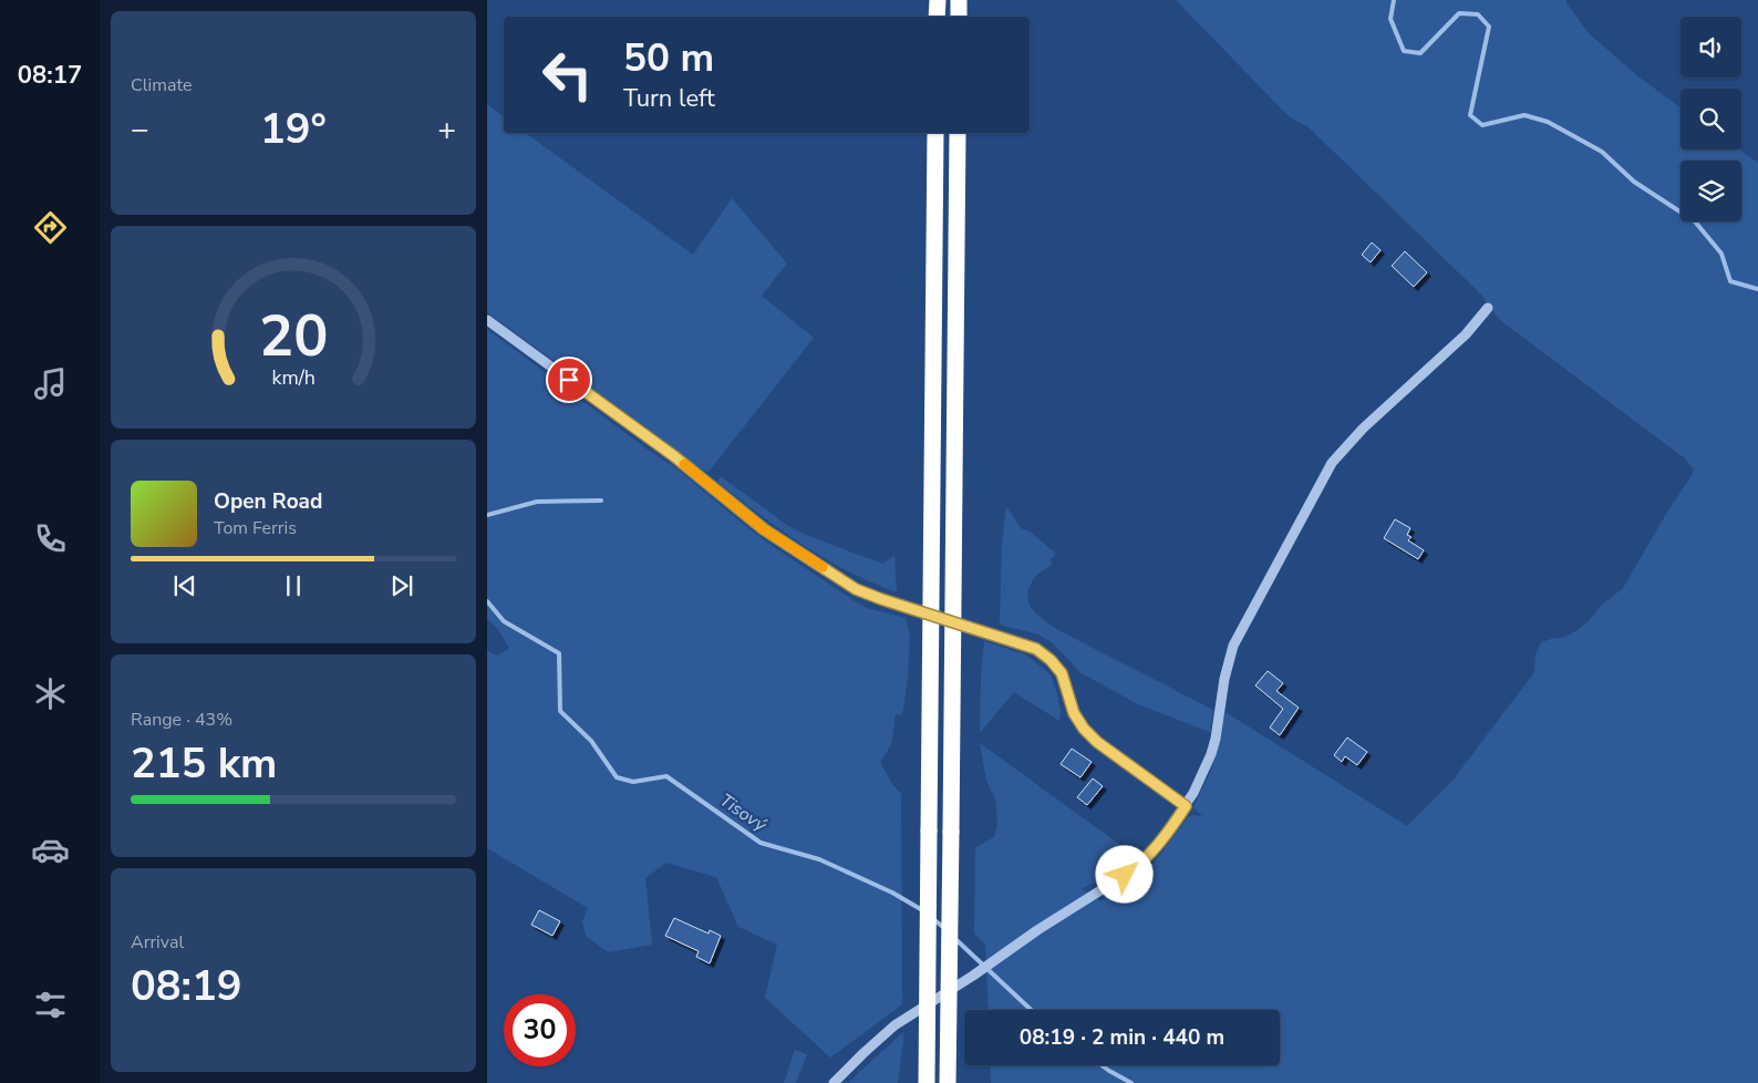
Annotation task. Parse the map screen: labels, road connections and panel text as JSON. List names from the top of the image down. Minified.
{"water":["Tisový"],"page":{"tabs":"08:17","tile":["Climate",["Range · 43%","215 km"],["Arrival","08:19"]],"turn":["50 m","Turn left"],"heat":["−","19°","+"],"song":["Open Road","Tom Ferris"],"limit":"30","trip":"08:19 · 2 min · 440 m","gauge":["20","km/h"]}}
